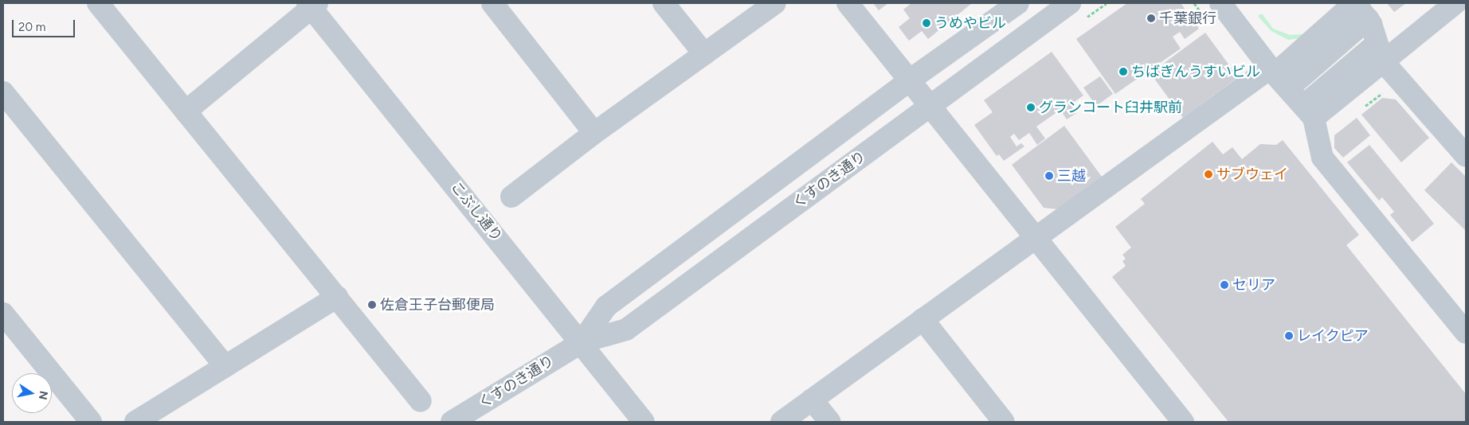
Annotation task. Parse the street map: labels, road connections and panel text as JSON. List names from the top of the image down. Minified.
{"streets":{"street":["くすのき通り","こぶし通り"]},"crossings":[["くすのき通り","こぶし通り"]],"places":["千葉銀行","うめやビル","ちばぎんうすいビル","グランコート臼井駅前","サブウェイ","三越","セリア","佐倉王子台郵便局","レイクピア"],"scale_bar":"20 m","north":"right"}
